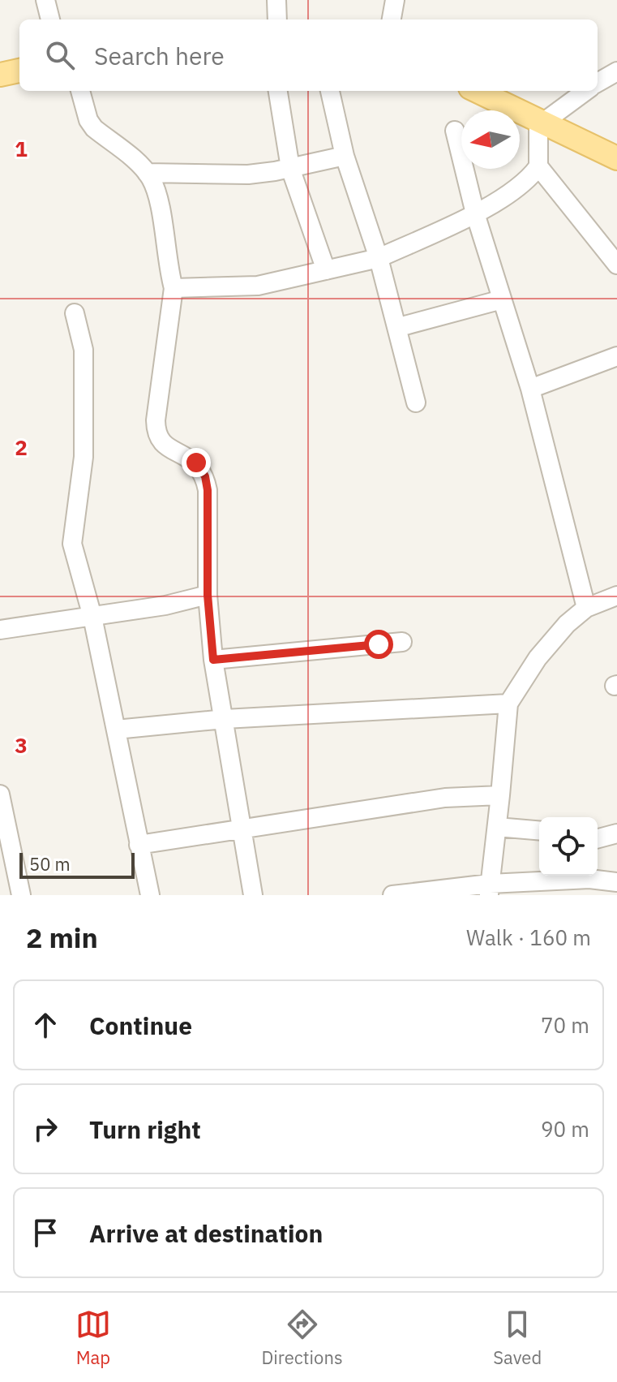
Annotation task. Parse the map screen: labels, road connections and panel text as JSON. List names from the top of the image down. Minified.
{"scale_bar":"50 m","north":"left","page":{"search":"Search here","scale":"50 m","heading":["2 min","Walk · 160 m"],"list":[["Continue","70 m"],["Turn right","90 m"],"Arrive at destination"],"nav":["Map","Directions","Saved"]},"grid":{"rows":["1","2","3"]}}
